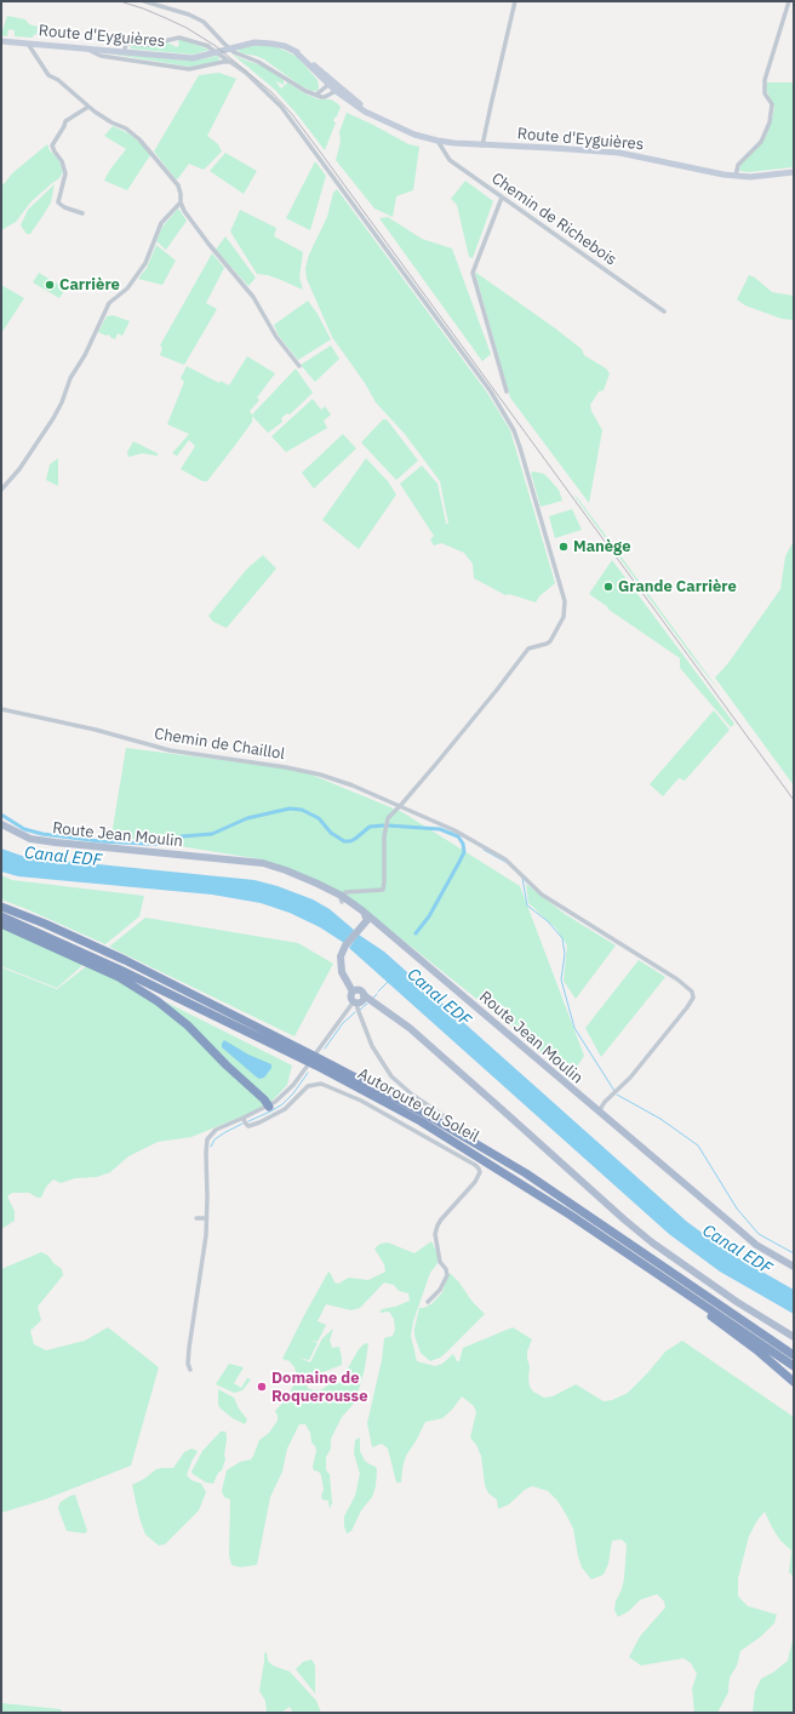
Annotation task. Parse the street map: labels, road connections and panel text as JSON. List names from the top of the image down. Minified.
{"streets":{"highway":["Autoroute du Soleil"],"main road":["Route d'Eyguières","Route Jean Moulin"],"street":["Chemin de Richebois","Chemin de Chaillol"]},"crossings":[["Route d'Eyguières","Chemin de Richebois"],["Chemin de Chaillol","Route Jean Moulin"]],"water":["Canal EDF"],"places":["Carrière","Manège","Grande Carrière","Domaine de Roquerousse"]}
